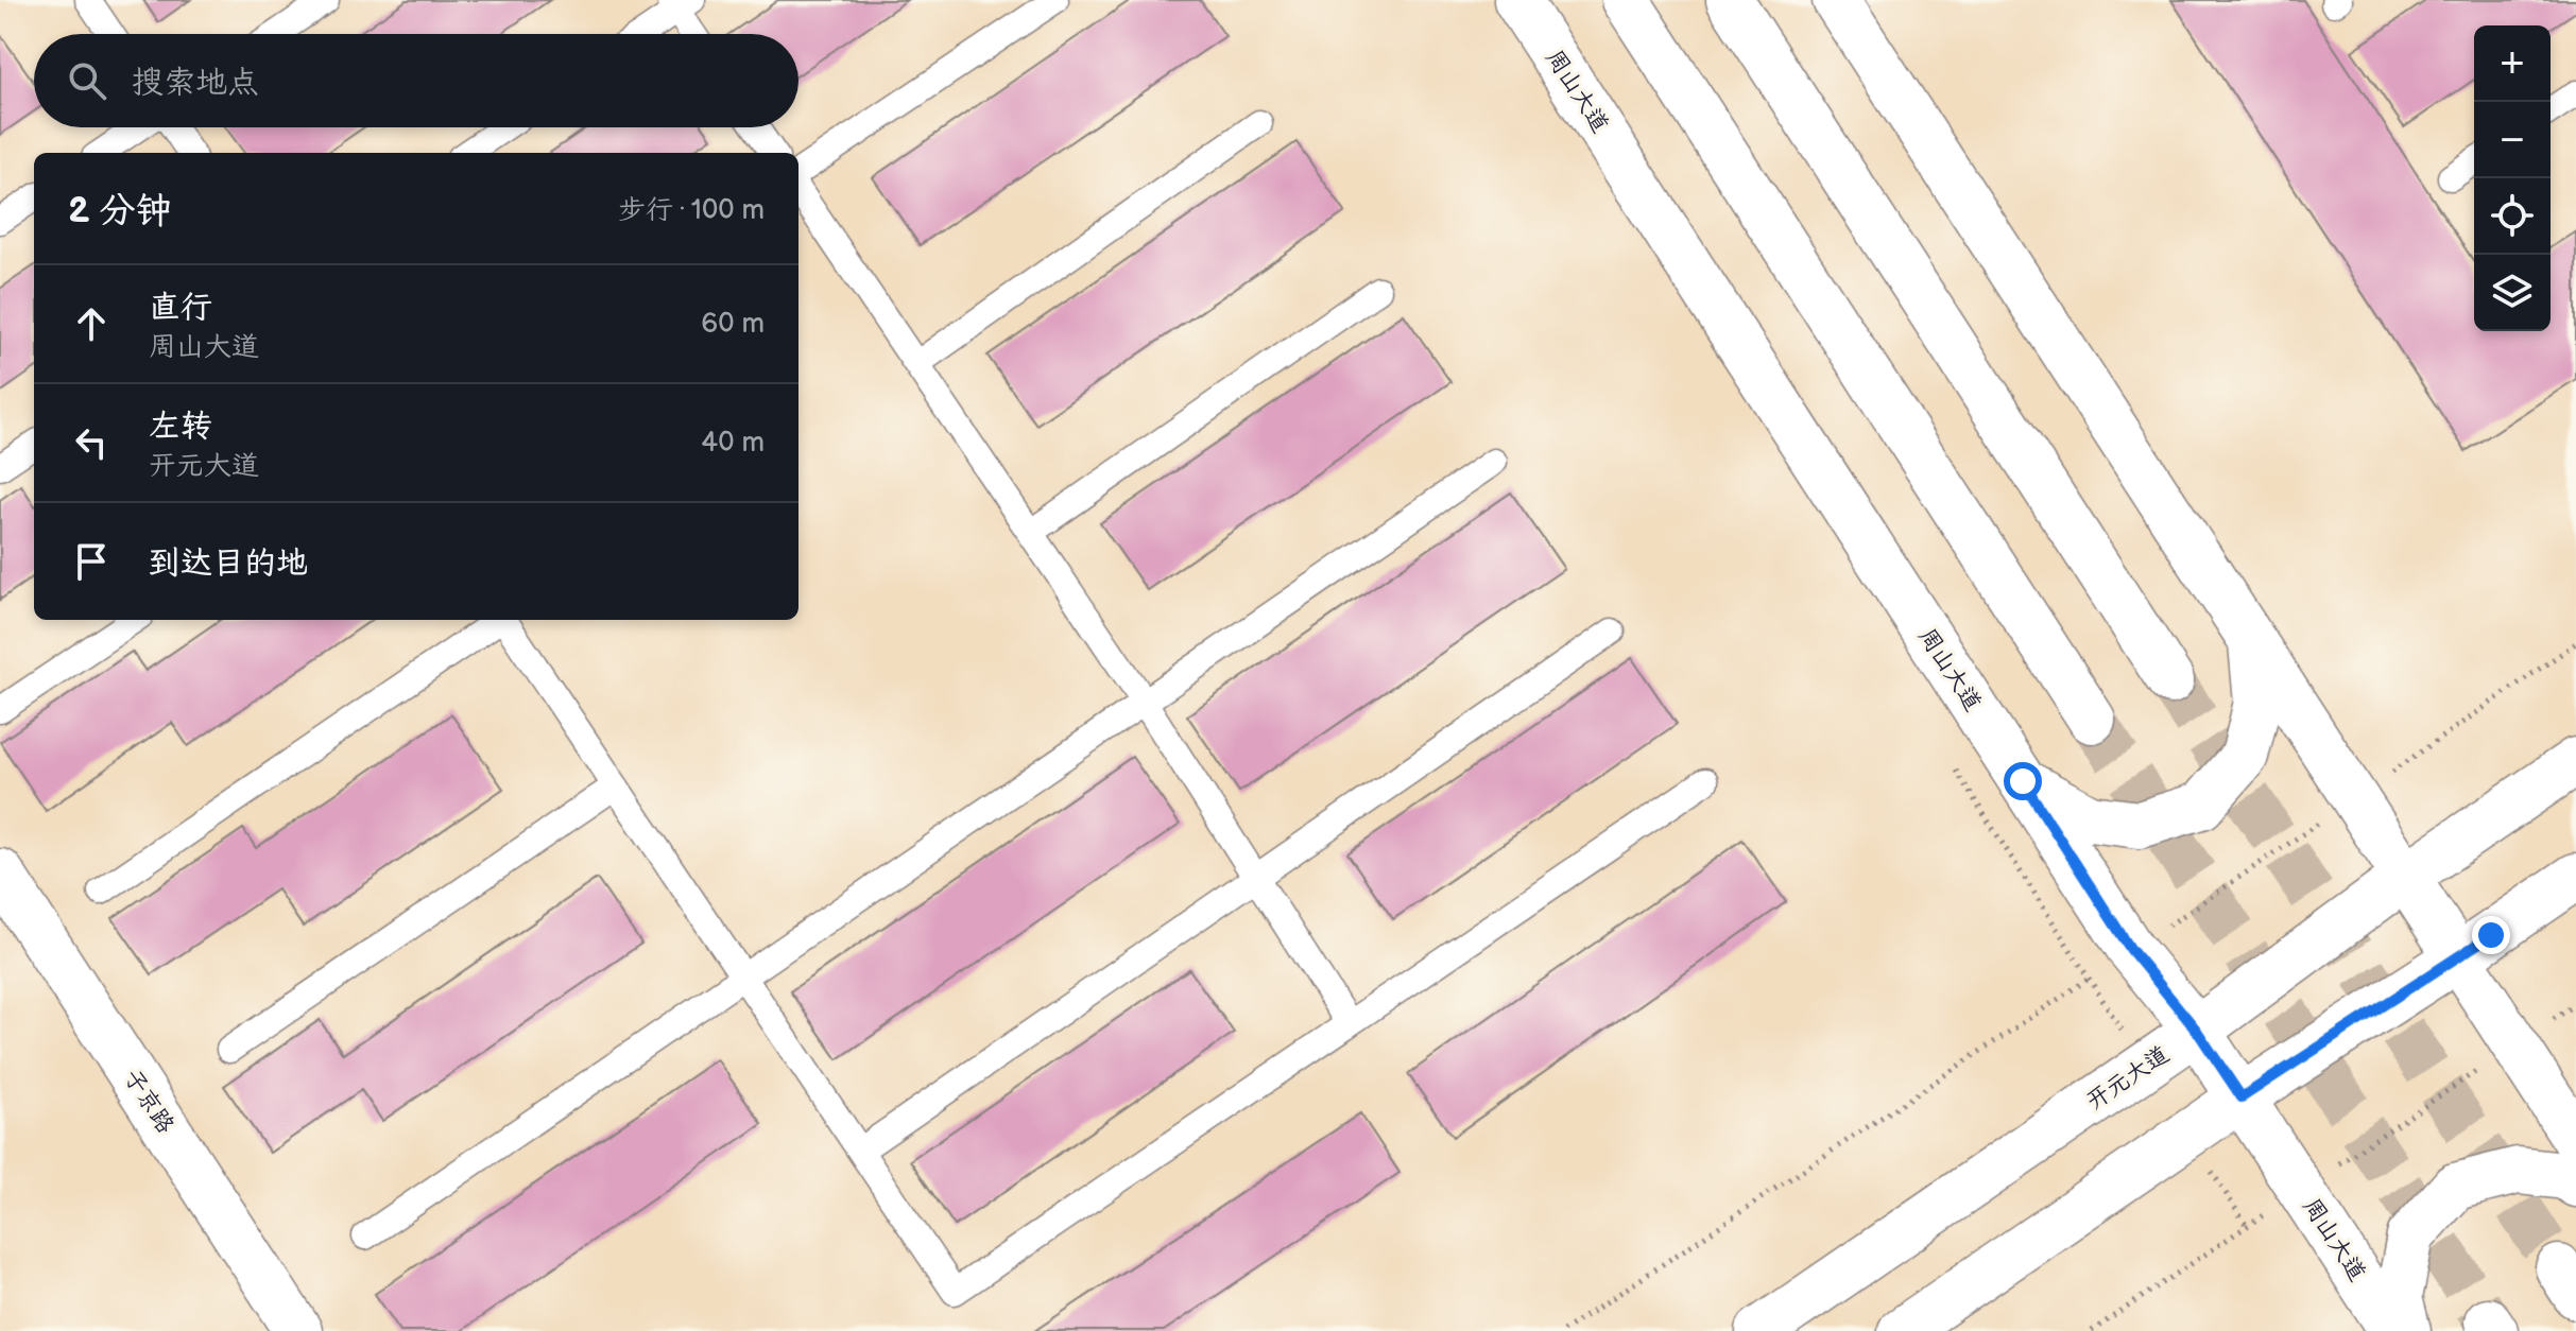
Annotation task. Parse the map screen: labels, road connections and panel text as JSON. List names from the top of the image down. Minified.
{"streets":{"main road":["周山大道","开元大道","子京路"]},"crossings":[["周山大道","开元大道"]],"page":{"map_buttons":["+","−"],"search":"搜索地点","heading":["2 分钟","步行 · 100 m"],"list":[["直行","周山大道","60 m"],["左转","开元大道","40 m"],"到达目的地"]}}
